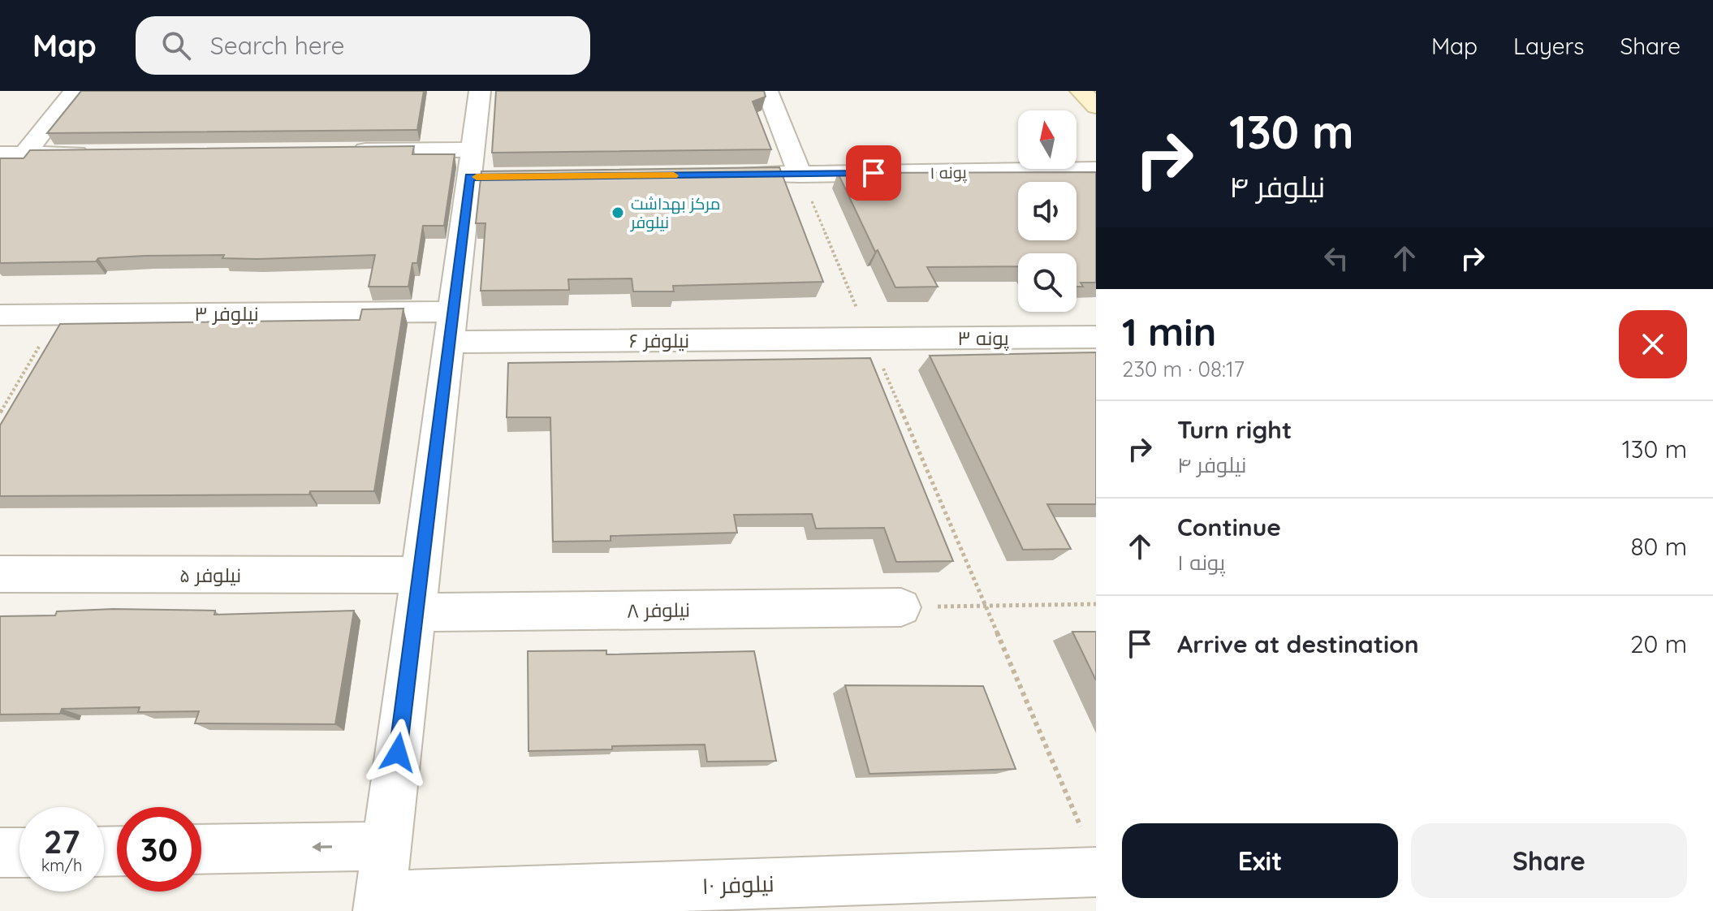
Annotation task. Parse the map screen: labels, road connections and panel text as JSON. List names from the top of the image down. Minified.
{"streets":{"street":["پونه ۱","نیلوفر ۳","پونه ۳","نیلوفر ۶","نیلوفر ۵","نیلوفر ۸","نیلوفر ۱۰"]},"crossings":[["نیلوفر ۳","نیلوفر ۶"],["پونه ۳","نیلوفر ۶"],["نیلوفر ۵","نیلوفر ۸"]],"places":["مرکز بهداشت نیلوفر"],"north":"top","page":{"header":"Map","search":"Search here","nav":["Map","Layers","Share"],"turn":["130 m","نیلوفر ۴"],"heading":["1 min","230 m · 08:17"],"list":[{"name":"Turn right","note":"نیلوفر ۴","value":"130 m"},{"name":"Continue","note":"پونه ۱","value":"80 m"},{"name":"Arrive at destination","value":"20 m"}],"speed":"27 km/h","limit":"30","buttons":["Exit","Share"]}}
